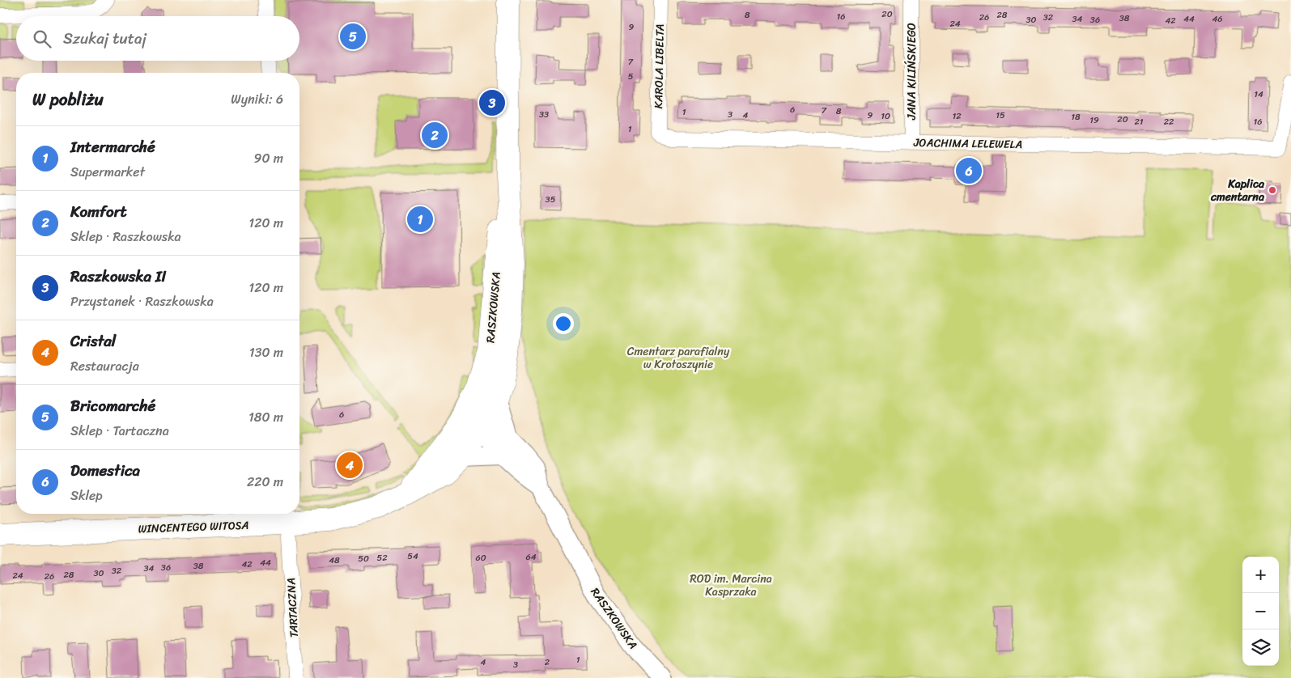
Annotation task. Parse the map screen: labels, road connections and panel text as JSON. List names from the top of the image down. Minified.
{"streets":{"main road":["RASZKOWSKA","WINCENTEGO WITOSA"],"street":["KAROLA LIBELTA","JANA KILIŃSKIEGO","JOACHIMA LELEWELA","TARTACZNA"]},"crossings":[["KAROLA LIBELTA","JOACHIMA LELEWELA"],["JANA KILIŃSKIEGO","JOACHIMA LELEWELA"],["RASZKOWSKA","WINCENTEGO WITOSA"],["WINCENTEGO WITOSA","TARTACZNA"]],"parks":["Cmentarz parafialny w Krotoszynie","ROD im. Marcina Kasprzaka"],"places":["Kaplica cmentarna"],"house_numbers":["20","8","28","16","26","32","38","34","44","46","30","36","42","24","9","7","5","14","6","7","8","1","33","3","4","9","15","10","12","18","20","19","21","22","16","1","35","6","54","64","52","60","50","48","44","42","38","36","34","32","30","28","24","26","1","4","2","3"],"page":{"search":"Szukaj tutaj","pins":["5","3","2","6","1","4"],"heading":["W pobliżu","Wyniki: 6"],"list":[{"mark":"1","name":"Intermarché","note":"Supermarket","value":"90 m"},{"mark":"2","name":"Komfort","note":"Sklep · Raszkowska","value":"120 m"},{"mark":"3","name":"Raszkowska II","note":"Przystanek · Raszkowska","value":"120 m"},{"mark":"4","name":"Cristal","note":"Restauracja","value":"130 m"},{"mark":"5","name":"Bricomarché","note":"Sklep · Tartaczna","value":"180 m"},{"mark":"6","name":"Domestica","note":"Sklep","value":"220 m"}],"map_buttons":["+","−"]}}
